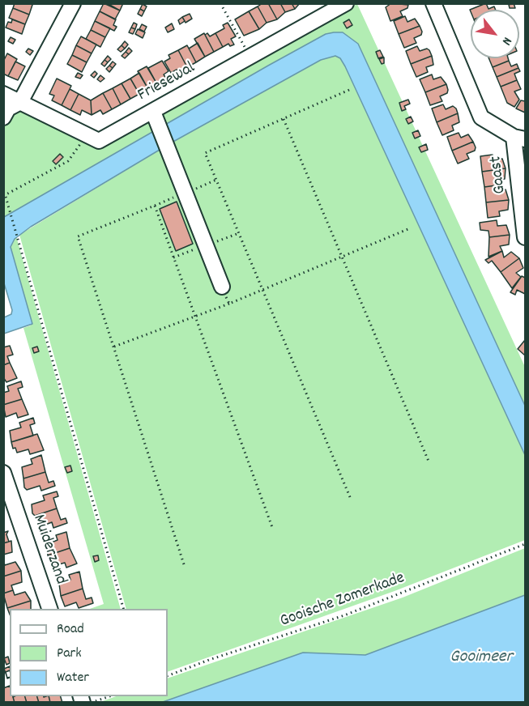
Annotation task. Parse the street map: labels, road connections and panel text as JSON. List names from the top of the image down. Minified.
{"streets":{"street":["Friesewal","Gaast","Muiderzand"],"path":["Gooische Zomerkade"]},"water":["Gooimeer"],"legend":["Road","Park","Water"],"north":"bottom right"}
